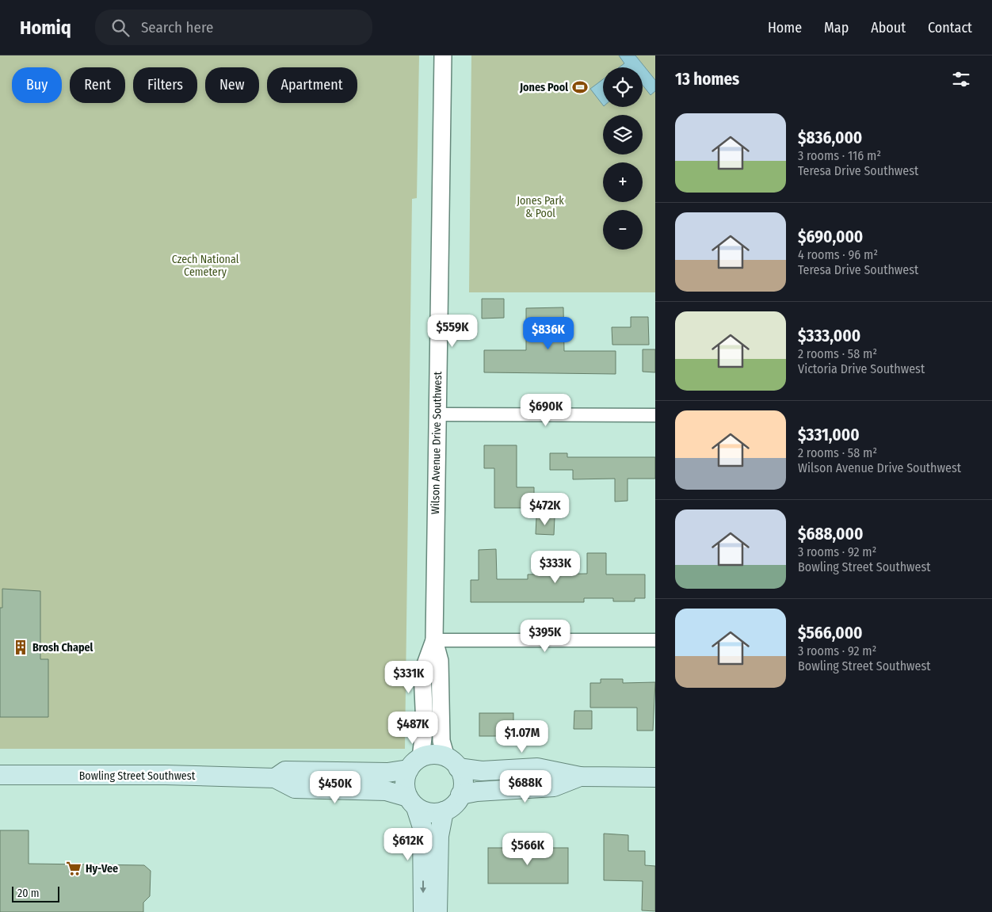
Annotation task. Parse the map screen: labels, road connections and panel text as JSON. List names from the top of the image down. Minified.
{"streets":{"main road":["Bowling Street Southwest"],"street":["Wilson Avenue Drive Southwest"]},"crossings":[["Wilson Avenue Drive Southwest","Bowling Street Southwest"]],"parks":["Jones Park & Pool","Czech National Cemetery"],"places":{"sports":["Jones Pool"],"building":["Brosh Chapel"],"supermarket":["Hy-Vee"]},"scale_bar":"20 m","page":{"header":"Homiq","search":"Search here","nav":["Home","Map","About","Contact"],"heading":"13 homes","map_buttons":["+","−"],"chip":["Buy","Rent","Filters","New","Apartment"],"list":[{"name":"$836,000","note":"3 rooms · 116 m² · Teresa Drive Southwest"},{"name":"$690,000","note":"4 rooms · 96 m² · Teresa Drive Southwest"},{"name":"$333,000","note":"2 rooms · 58 m² · Victoria Drive Southwest"},{"name":"$331,000","note":"2 rooms · 58 m² · Wilson Avenue Drive Southwest"},{"name":"$688,000","note":"3 rooms · 92 m² · Bowling Street Southwest"},{"name":"$566,000","note":"3 rooms · 92 m² · Bowling Street Southwest"}],"price":["$559K","$836K","$690K","$472K","$333K","$395K","$331K","$487K","$1.07M","$688K","$450K","$612K","$566K"],"scale":"20 m"}}
